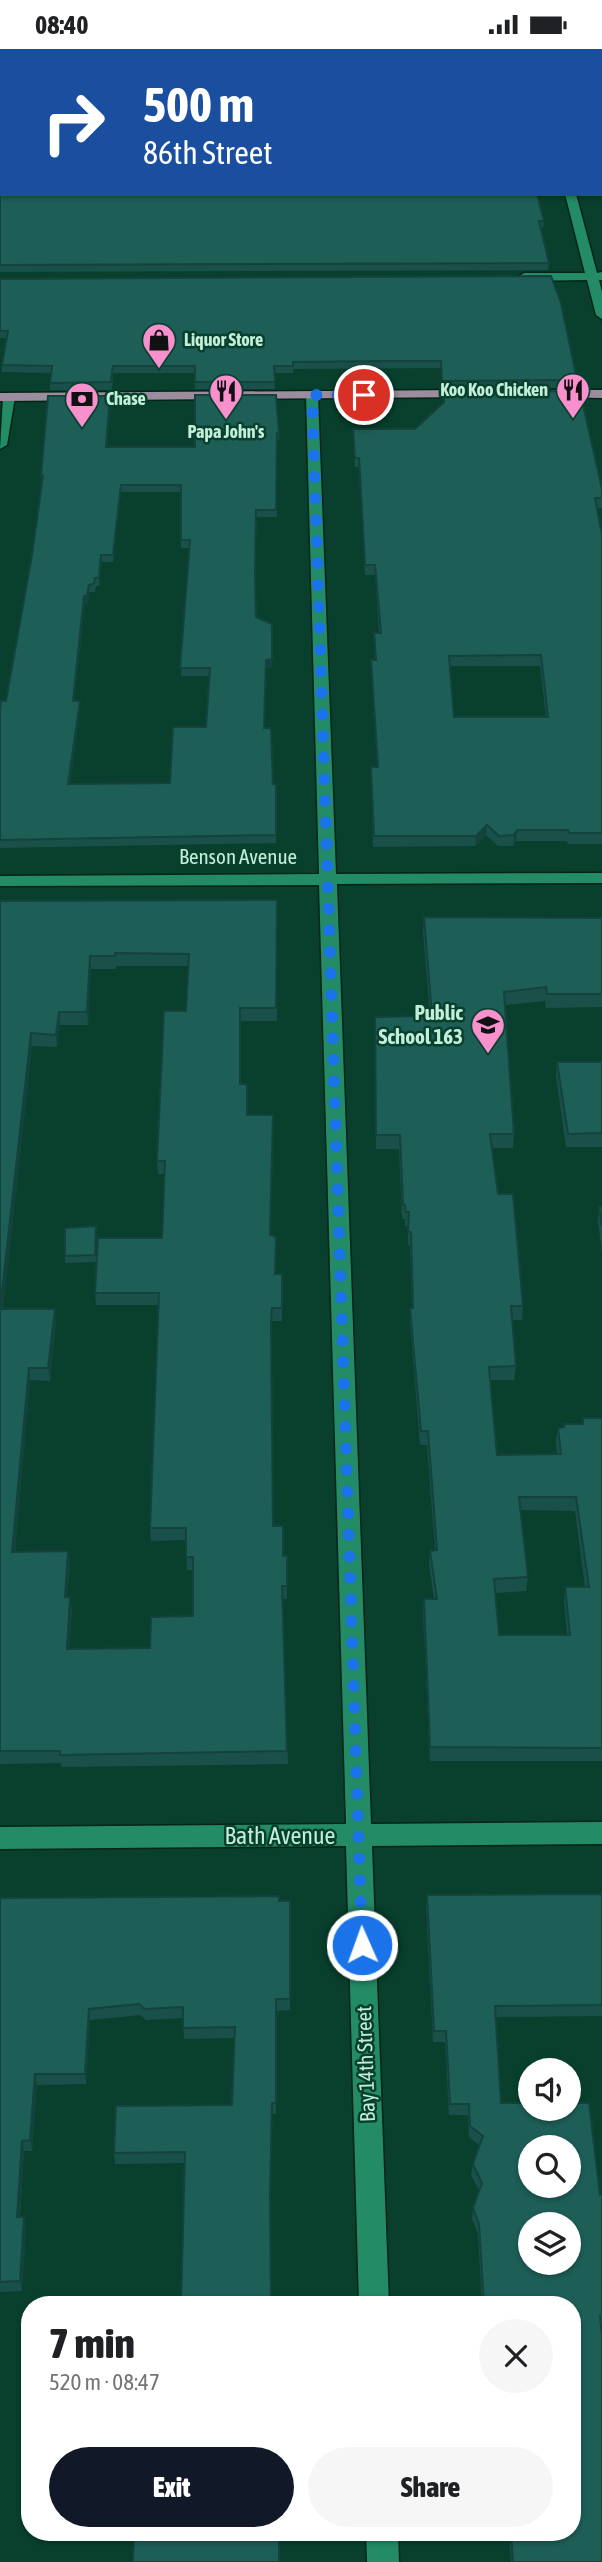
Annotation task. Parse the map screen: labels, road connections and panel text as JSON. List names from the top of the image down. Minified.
{"streets":{"street":["Benson Avenue","Bath Avenue","Bay 14th Street"]},"crossings":[["Benson Avenue","Bay 14th Street"],["Bath Avenue","Bay 14th Street"]],"places":{"shop":["Liquor Store"],"restaurant":["Koo Koo Chicken","Papa John's"],"bank":["Chase"],"school or university":["Public School 163"]},"page":{"status":"08:40","turn":["500 m","86th Street"],"heading":["7 min","520 m · 08:47"],"buttons":["Exit","Share"]}}
